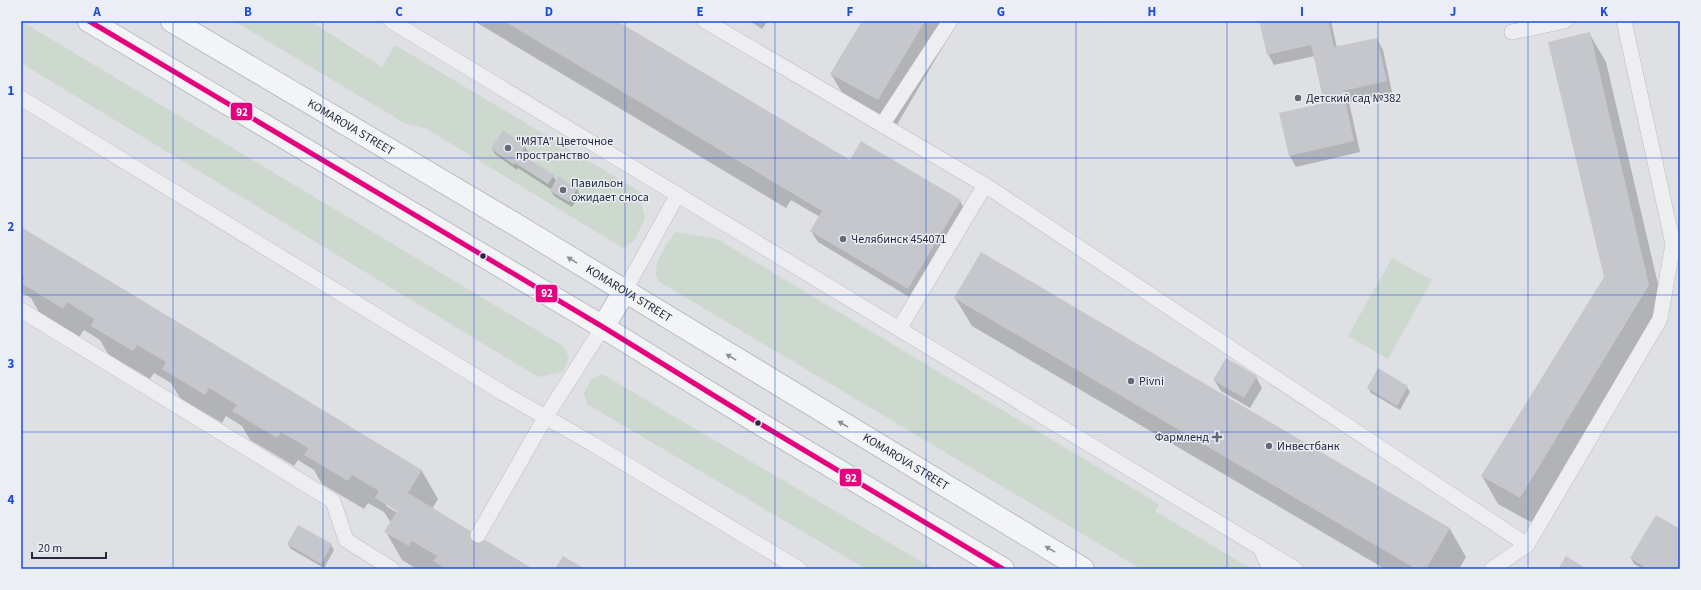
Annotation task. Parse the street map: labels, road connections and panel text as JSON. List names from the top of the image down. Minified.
{"streets":{"main road":["KOMAROVA STREET"]},"places":{"other":["Детский сад №382","\"МЯТА\" Цветочное пространство","Павильон ожидает сноса","Челябинск 454071","Pivni","Инвестбанк"],"health":["Фармленд"]},"lines":["transit line 92"],"scale_bar":"20 m","grid":{"columns":["A","B","C","D","E","F","G","H","I","J","K"],"rows":["1","2","3","4"]}}
